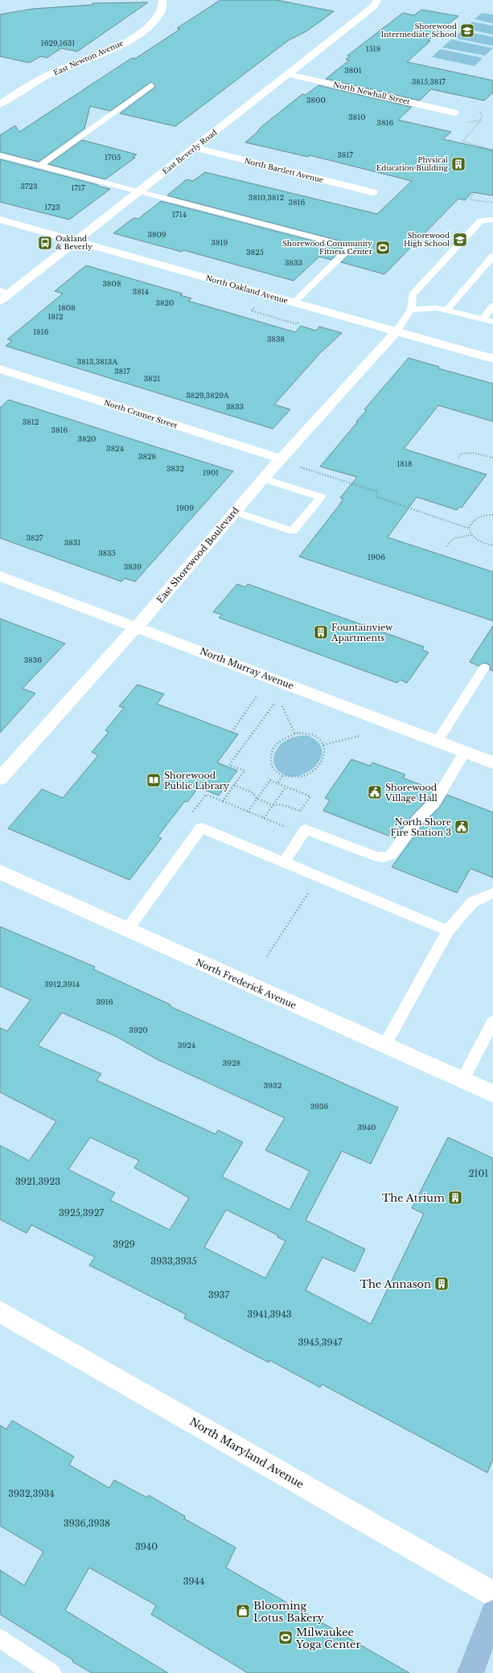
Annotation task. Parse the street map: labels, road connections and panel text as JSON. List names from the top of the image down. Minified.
{"streets":{"street":["East Newton Avenue","North Newhall Street","East Beverly Road","North Bartlett Avenue","North Oakland Avenue","North Cramer Street","East Shorewood Boulevard","North Murray Avenue","North Frederick Avenue","North Maryland Avenue"]},"crossings":[["North Newhall Street","East Beverly Road"],["East Beverly Road","North Bartlett Avenue"],["East Beverly Road","North Oakland Avenue"],["North Oakland Avenue","East Shorewood Boulevard"],["North Cramer Street","East Shorewood Boulevard"],["East Shorewood Boulevard","North Murray Avenue"]],"places":{"school or university":["Shorewood Intermediate School","Shorewood High School"],"building":["Physical Education Building","Fountainview Apartments","The Atrium","The Annason"],"bus stop":["Oakland & Beverly"],"sports":["Shorewood Community Fitness Center","Milwaukee Yoga Center"],"library":["Shorewood Public Library"],"public building":["Shorewood Village Hall","North Shore Fire Station 3"],"shop":["Blooming Lotus Bakery"]},"house_numbers":["1629,1631","1518","3801","3815,3817","3800","3810","3816","3817","1705","3723","1717","3810,3812","3816","1723","1714","3809","3819","3825","3833","3808","3814","3820","1808","1812","1816","3838","3813,3813A","3817","3821","3829,3829A","3833","3812","3816","3820","3824","3828","1818","3832","1901","1909","3827","3831","3835","1906","3839","3836","3912,3914","3916","3920","3924","3928","3932","3936","3940","2101","3921,3923","3925,3927","3929","3933,3935","3937","3941,3943","3945,3947","3932,3934","3936,3938","3940","3944"]}
